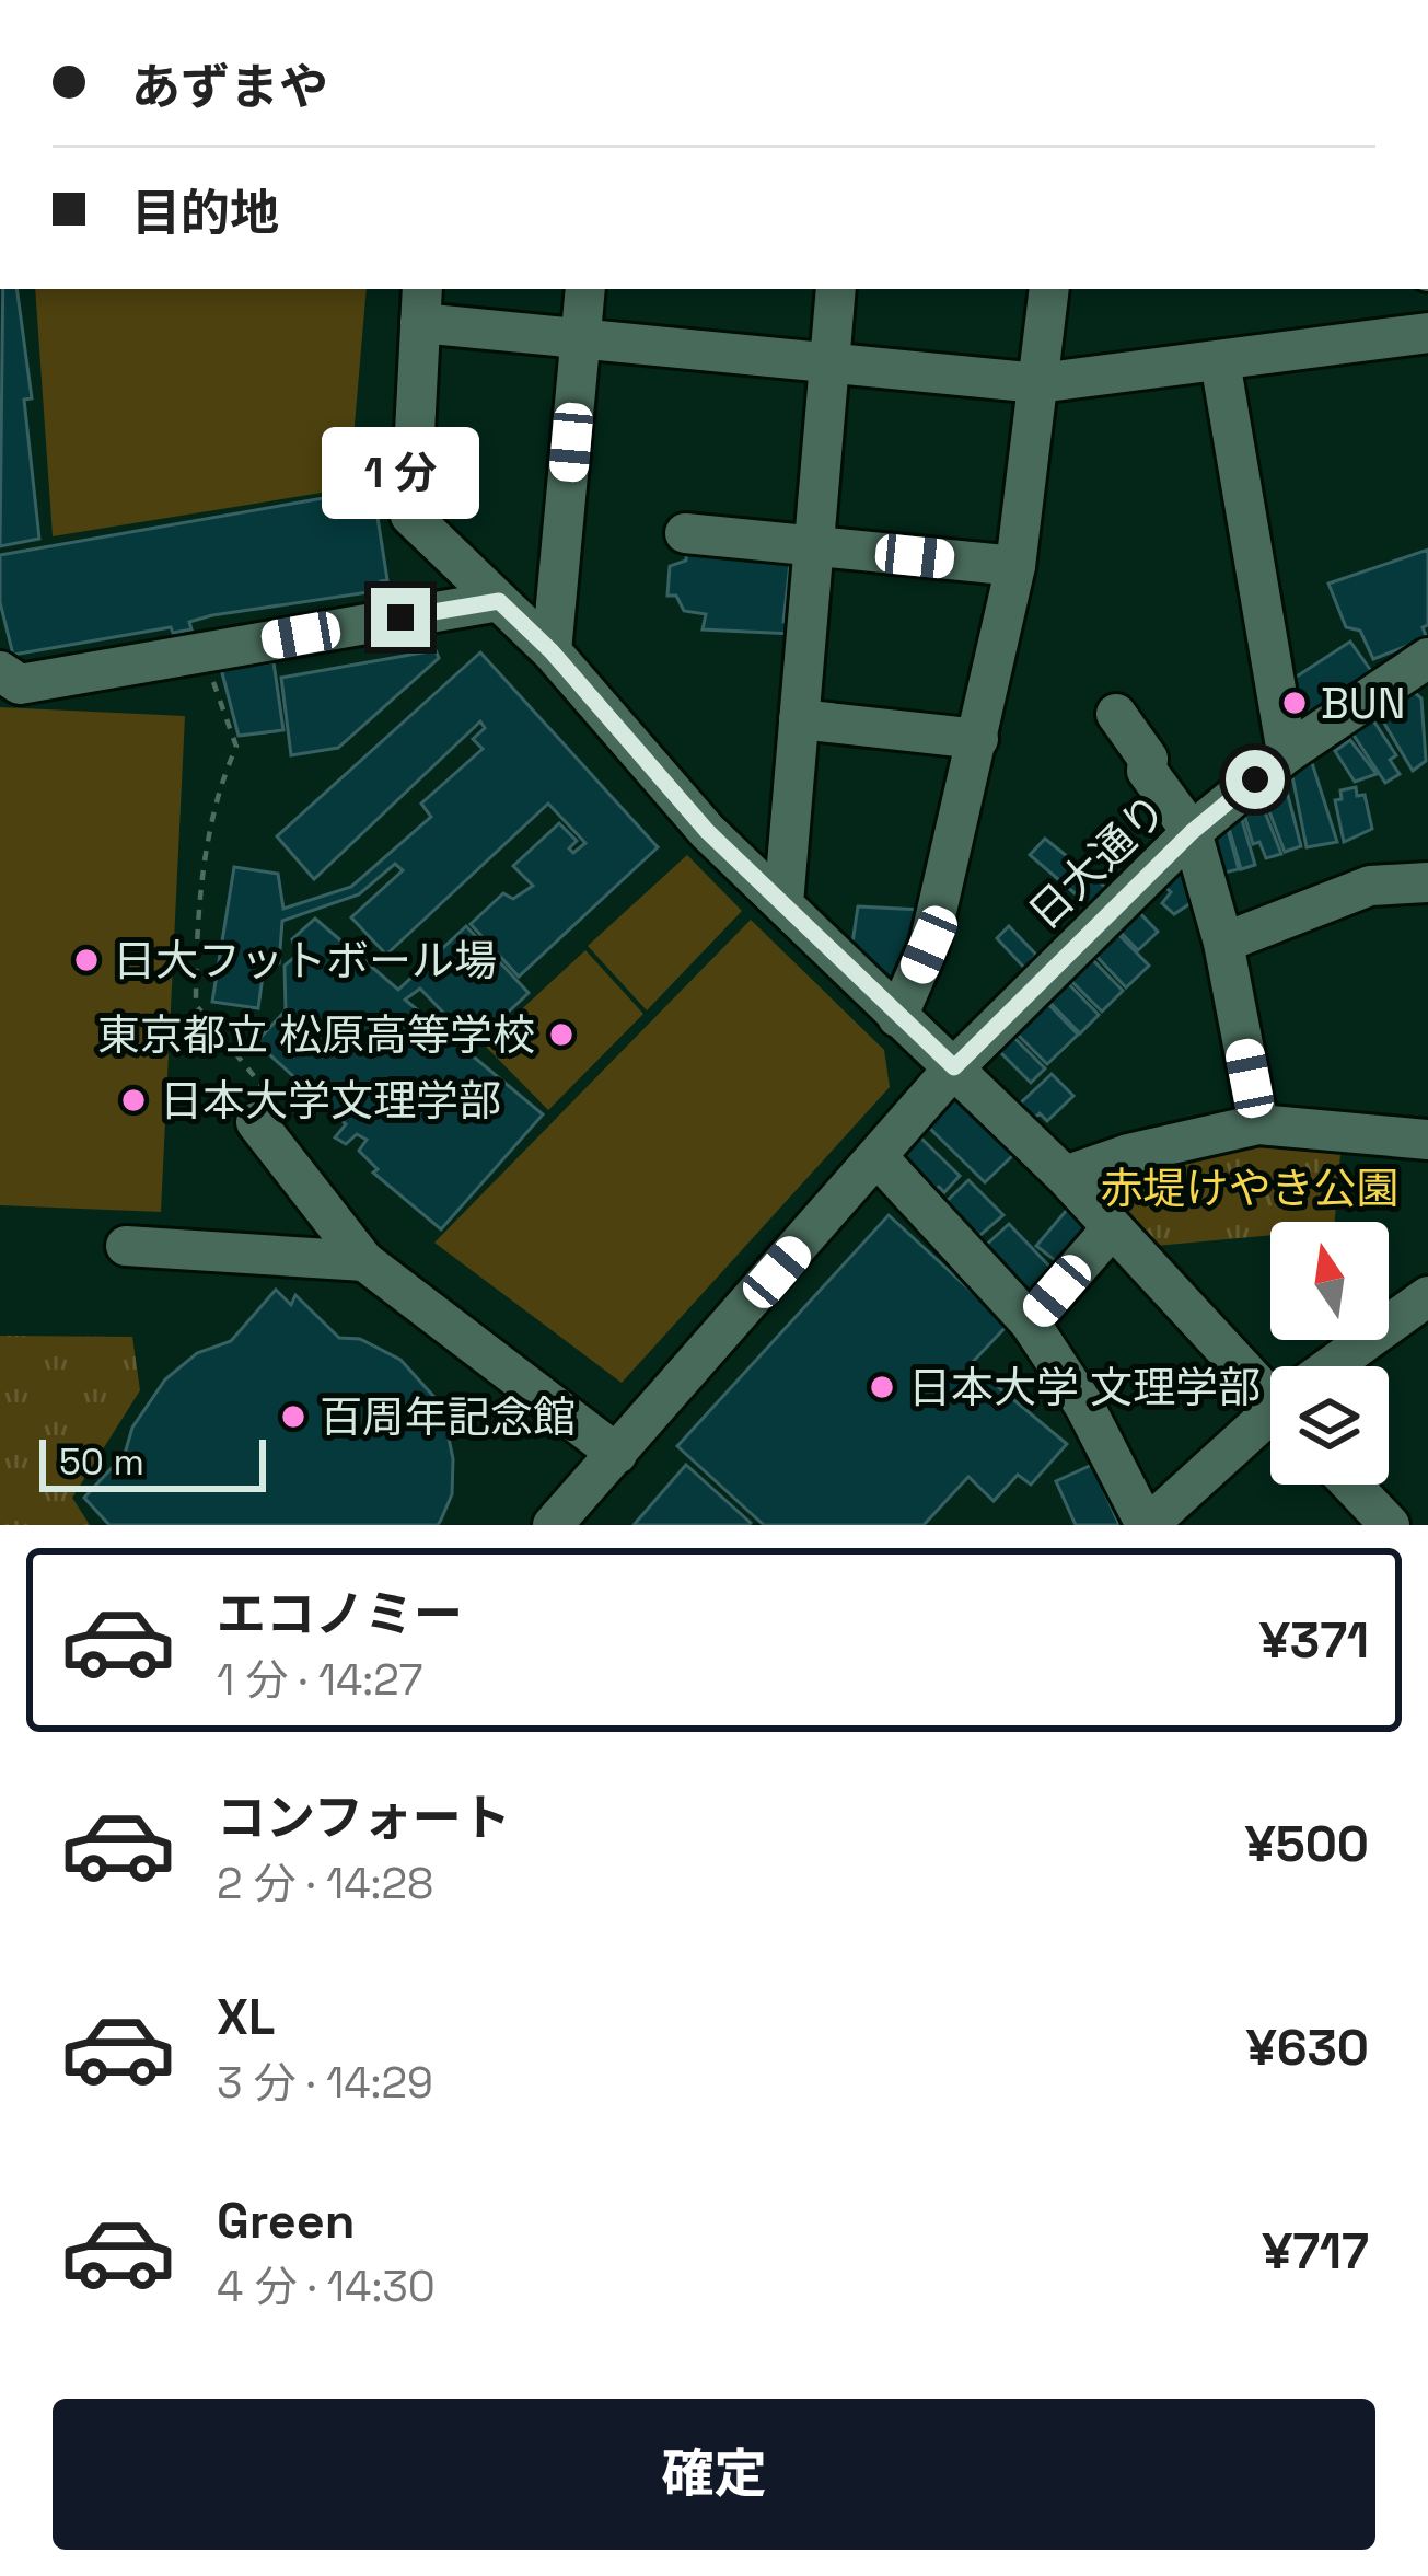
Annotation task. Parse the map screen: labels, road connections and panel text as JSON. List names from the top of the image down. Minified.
{"streets":{"street":["日大通り"]},"parks":["赤堤けやき公園"],"places":["BUN","日大フットボール場","東京都立 松原高等学校","日本大学文理学部","日本大学 文理学部","百周年記念館"],"scale_bar":"50 m","north":"top","page":{"banner":["あずまや","目的地"],"bubble":"1 分","scale":"50 m","list":[{"name":"エコノミー","note":"1 分 · 14:27","value":"¥371"},{"name":"コンフォート","note":"2 分 · 14:28","value":"¥500"},{"name":"XL","note":"3 分 · 14:29","value":"¥630"},{"name":"Green","note":"4 分 · 14:30","value":"¥717"}],"buttons":"確定"}}
